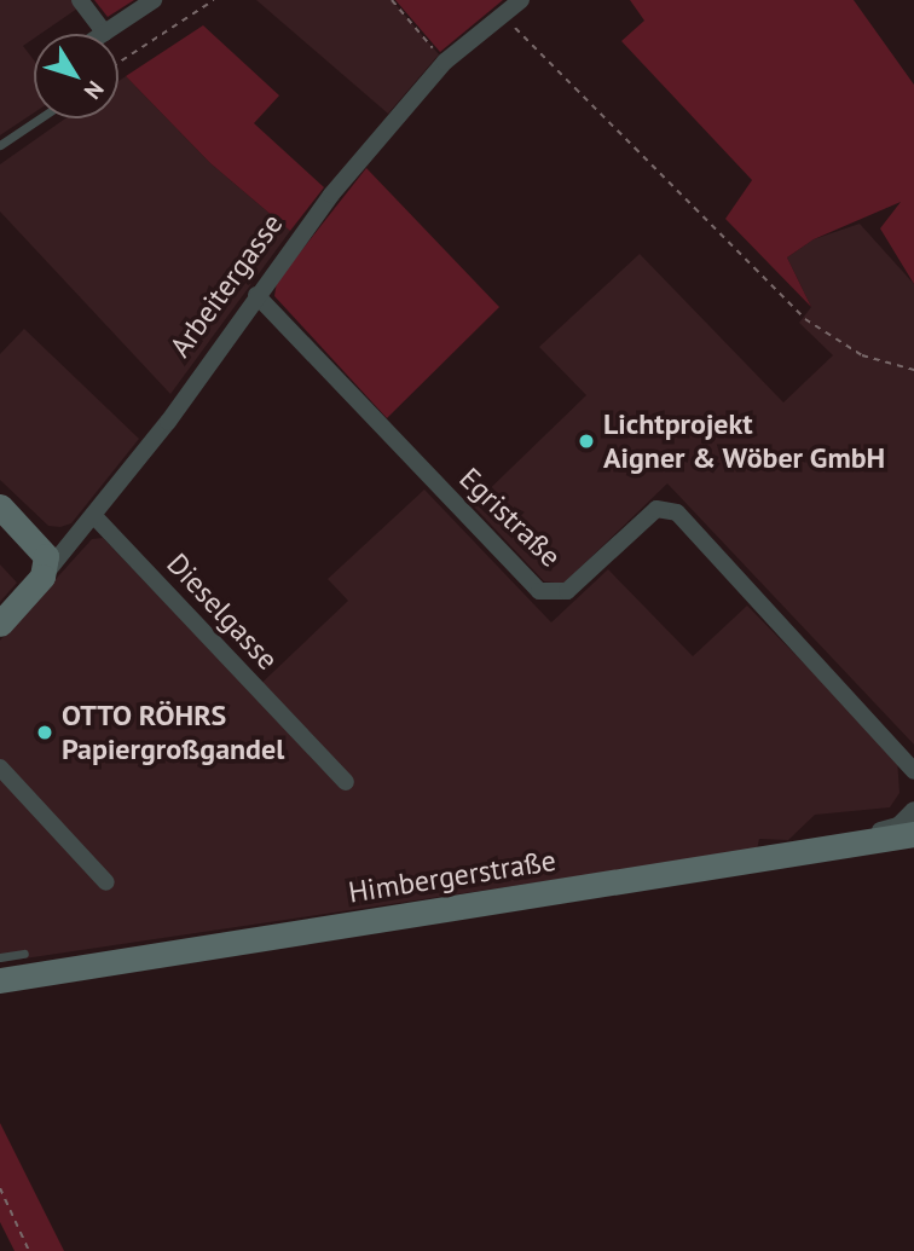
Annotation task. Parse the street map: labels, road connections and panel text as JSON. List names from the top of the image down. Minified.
{"streets":{"street":["Arbeitergasse","Egristraße","Dieselgasse","Himbergerstraße"]},"crossings":[["Arbeitergasse","Egristraße"],["Arbeitergasse","Dieselgasse"]],"places":["Lichtprojekt Aigner & Wöber GmbH","OTTO RÖHRS Papiergroßgandel"],"north":"bottom right"}
